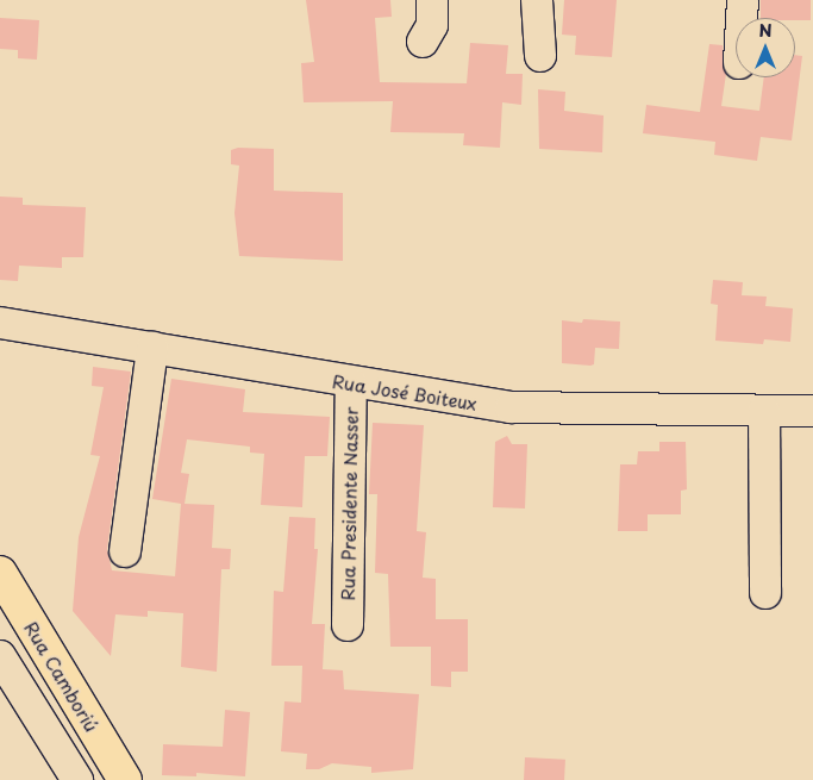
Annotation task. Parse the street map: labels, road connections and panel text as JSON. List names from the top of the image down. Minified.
{"streets":{"main road":["Rua Camboriú"],"street":["Rua José Boiteux","Rua Presidente Nasser"]},"crossings":[["Rua José Boiteux","Rua Presidente Nasser"]],"north":"top"}
